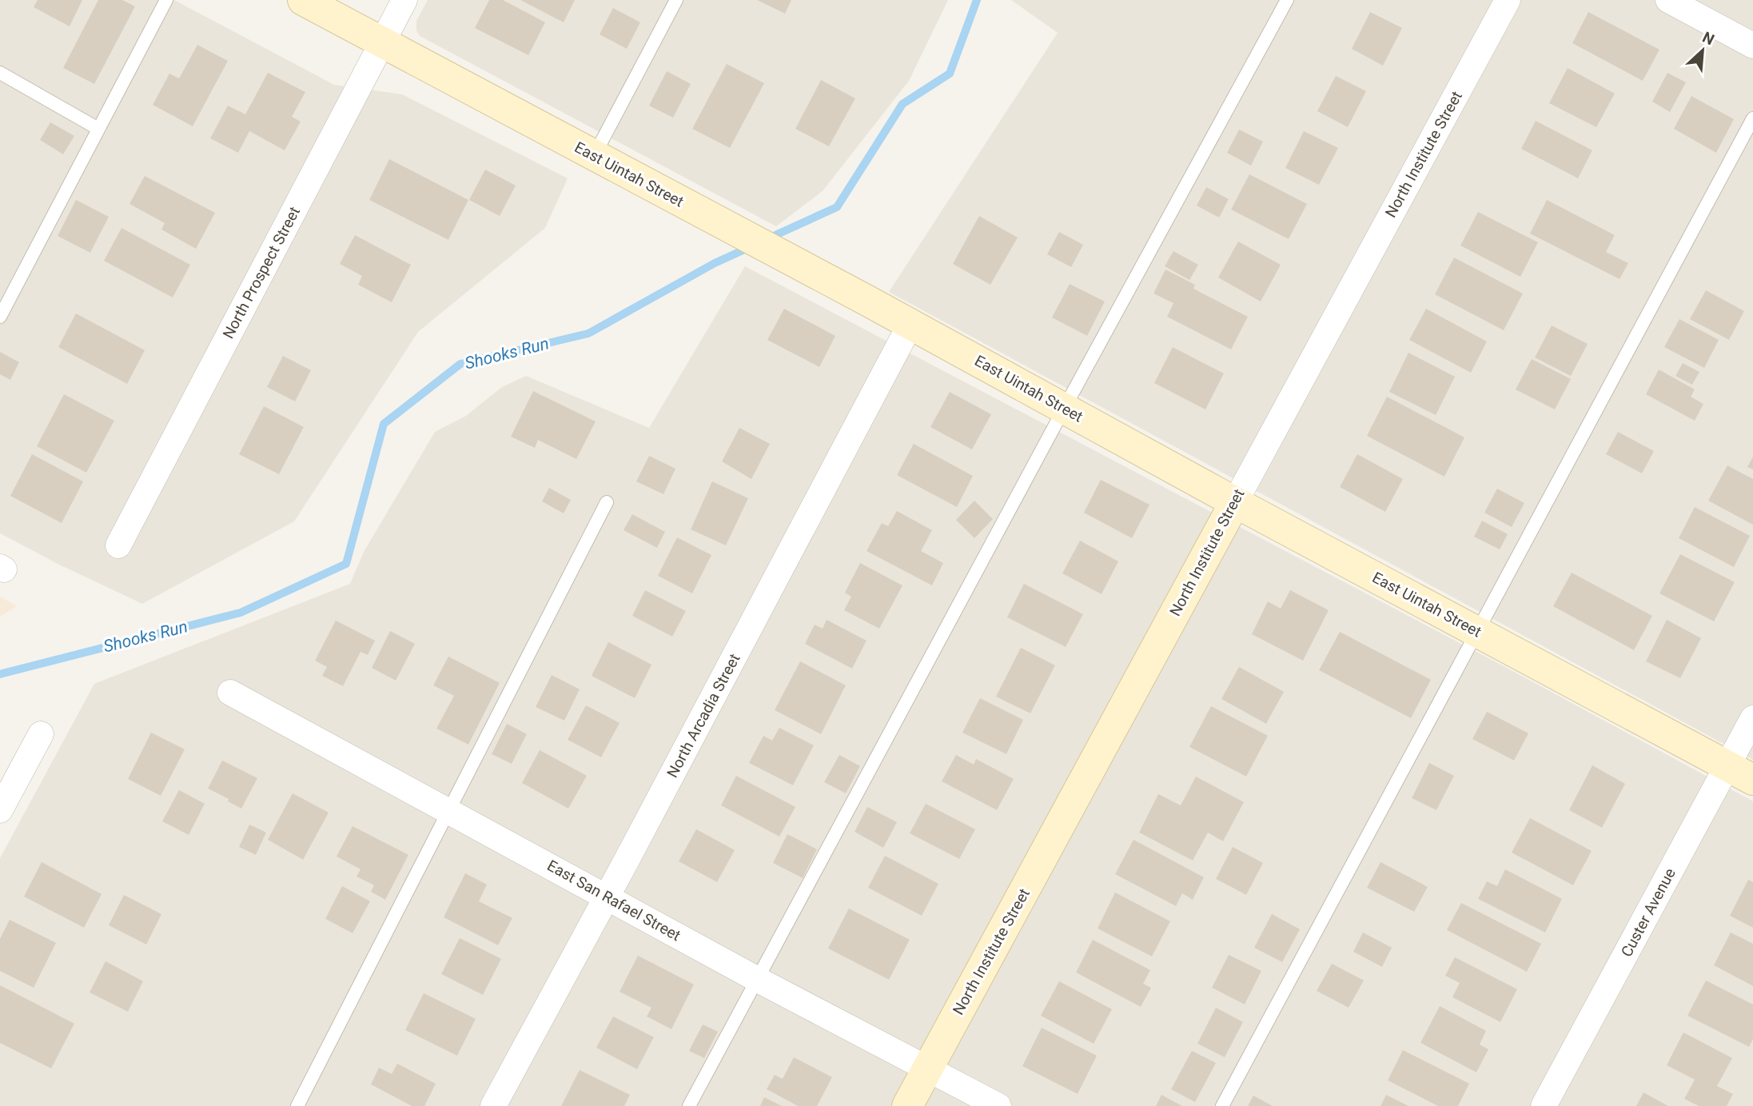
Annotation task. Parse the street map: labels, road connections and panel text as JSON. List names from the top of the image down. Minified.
{"streets":{"main road":["North Institute Street","East Uintah Street"],"street":["North Prospect Street","North Arcadia Street","East San Rafael Street","Custer Avenue"]},"crossings":[["North Institute Street","East Uintah Street"],["North Institute Street","East San Rafael Street"],["East Uintah Street","North Prospect Street"],["East Uintah Street","North Arcadia Street"],["East Uintah Street","Custer Avenue"],["North Arcadia Street","East San Rafael Street"]],"water":["Shooks Run"],"north":"top right"}
